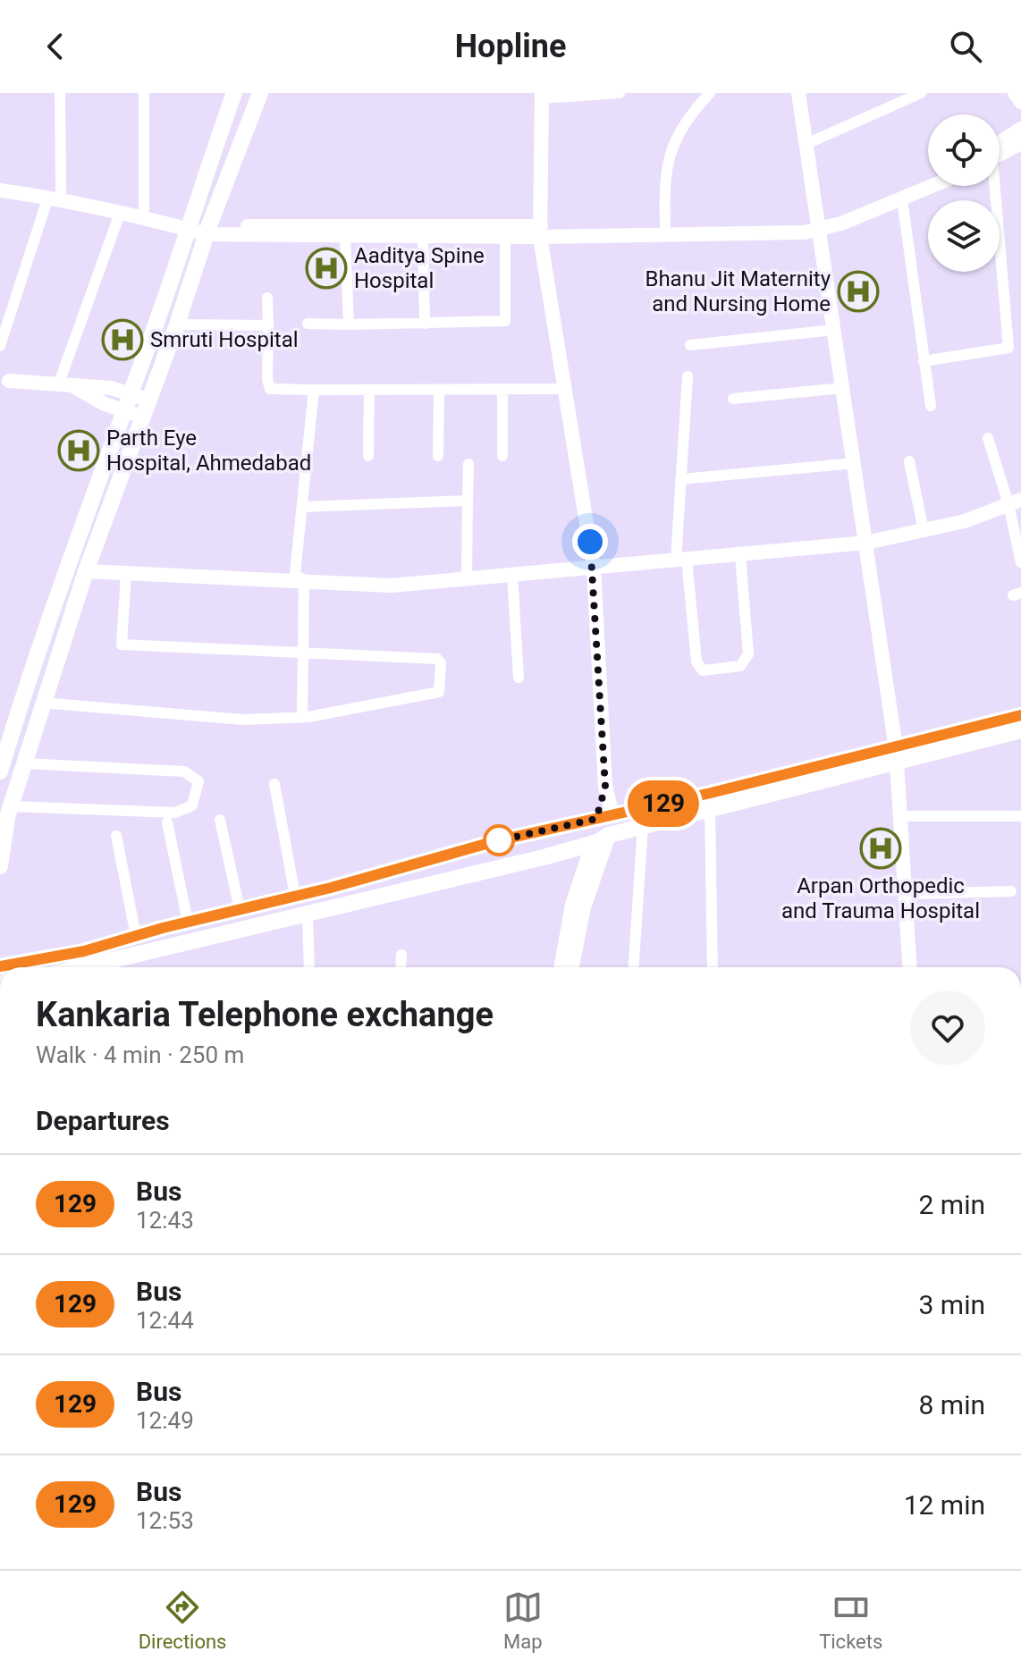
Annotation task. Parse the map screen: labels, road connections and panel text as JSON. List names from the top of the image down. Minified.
{"places":{"hospital":["Aaditya Spine Hospital","Bhanu Jit Maternity and Nursing Home","Smruti Hospital","Parth Eye Hospital, Ahmedabad","Arpan Orthopedic and Trauma Hospital"]},"lines":["bus line 129"],"page":{"header":"Hopline","on_map":"129","heading":[["Kankaria Telephone exchange","Walk · 4 min · 250 m"],"Departures"],"list":[{"mark":"129","name":"Bus","note":"12:43","value":"2 min"},{"mark":"129","name":"Bus","note":"12:44","value":"3 min"},{"mark":"129","name":"Bus","note":"12:49","value":"8 min"},{"mark":"129","name":"Bus","note":"12:53","value":"12 min"}],"tabs":["Directions","Map","Tickets"]}}
